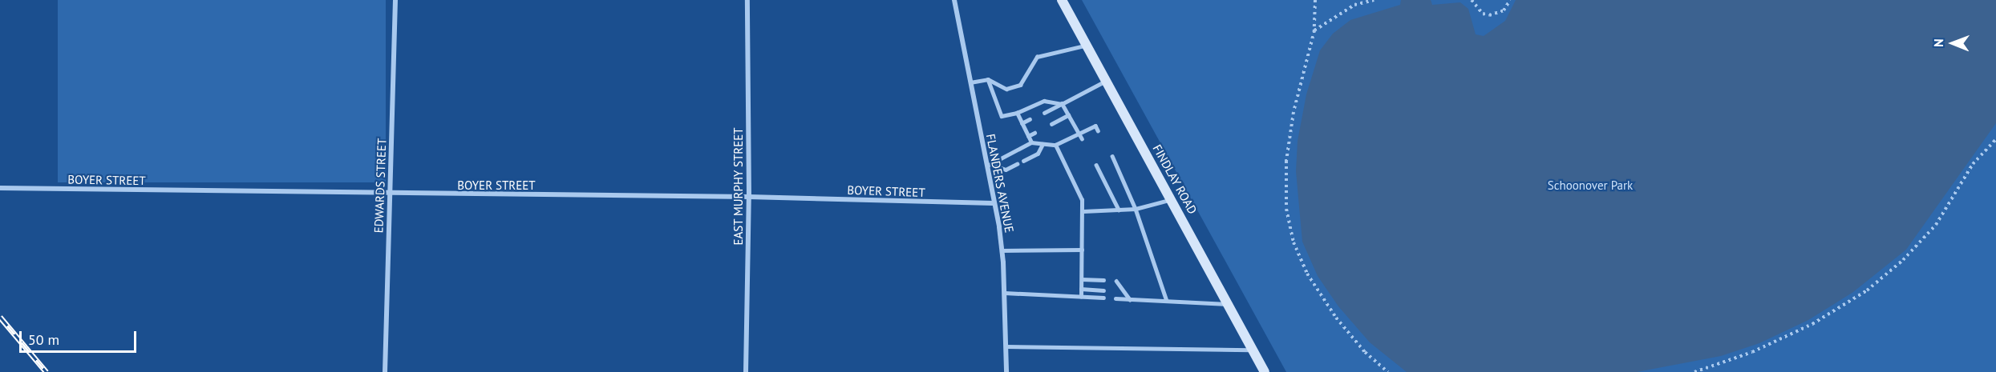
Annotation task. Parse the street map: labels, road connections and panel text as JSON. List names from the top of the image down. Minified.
{"streets":{"main road":["FINDLAY ROAD"],"street":["BOYER STREET","FLANDERS AVENUE","EDWARDS STREET","EAST MURPHY STREET"]},"crossings":[["BOYER STREET","FLANDERS AVENUE"],["BOYER STREET","EDWARDS STREET"],["BOYER STREET","EAST MURPHY STREET"]],"parks":["Schoonover Park"],"scale_bar":"50 m","north":"left"}
